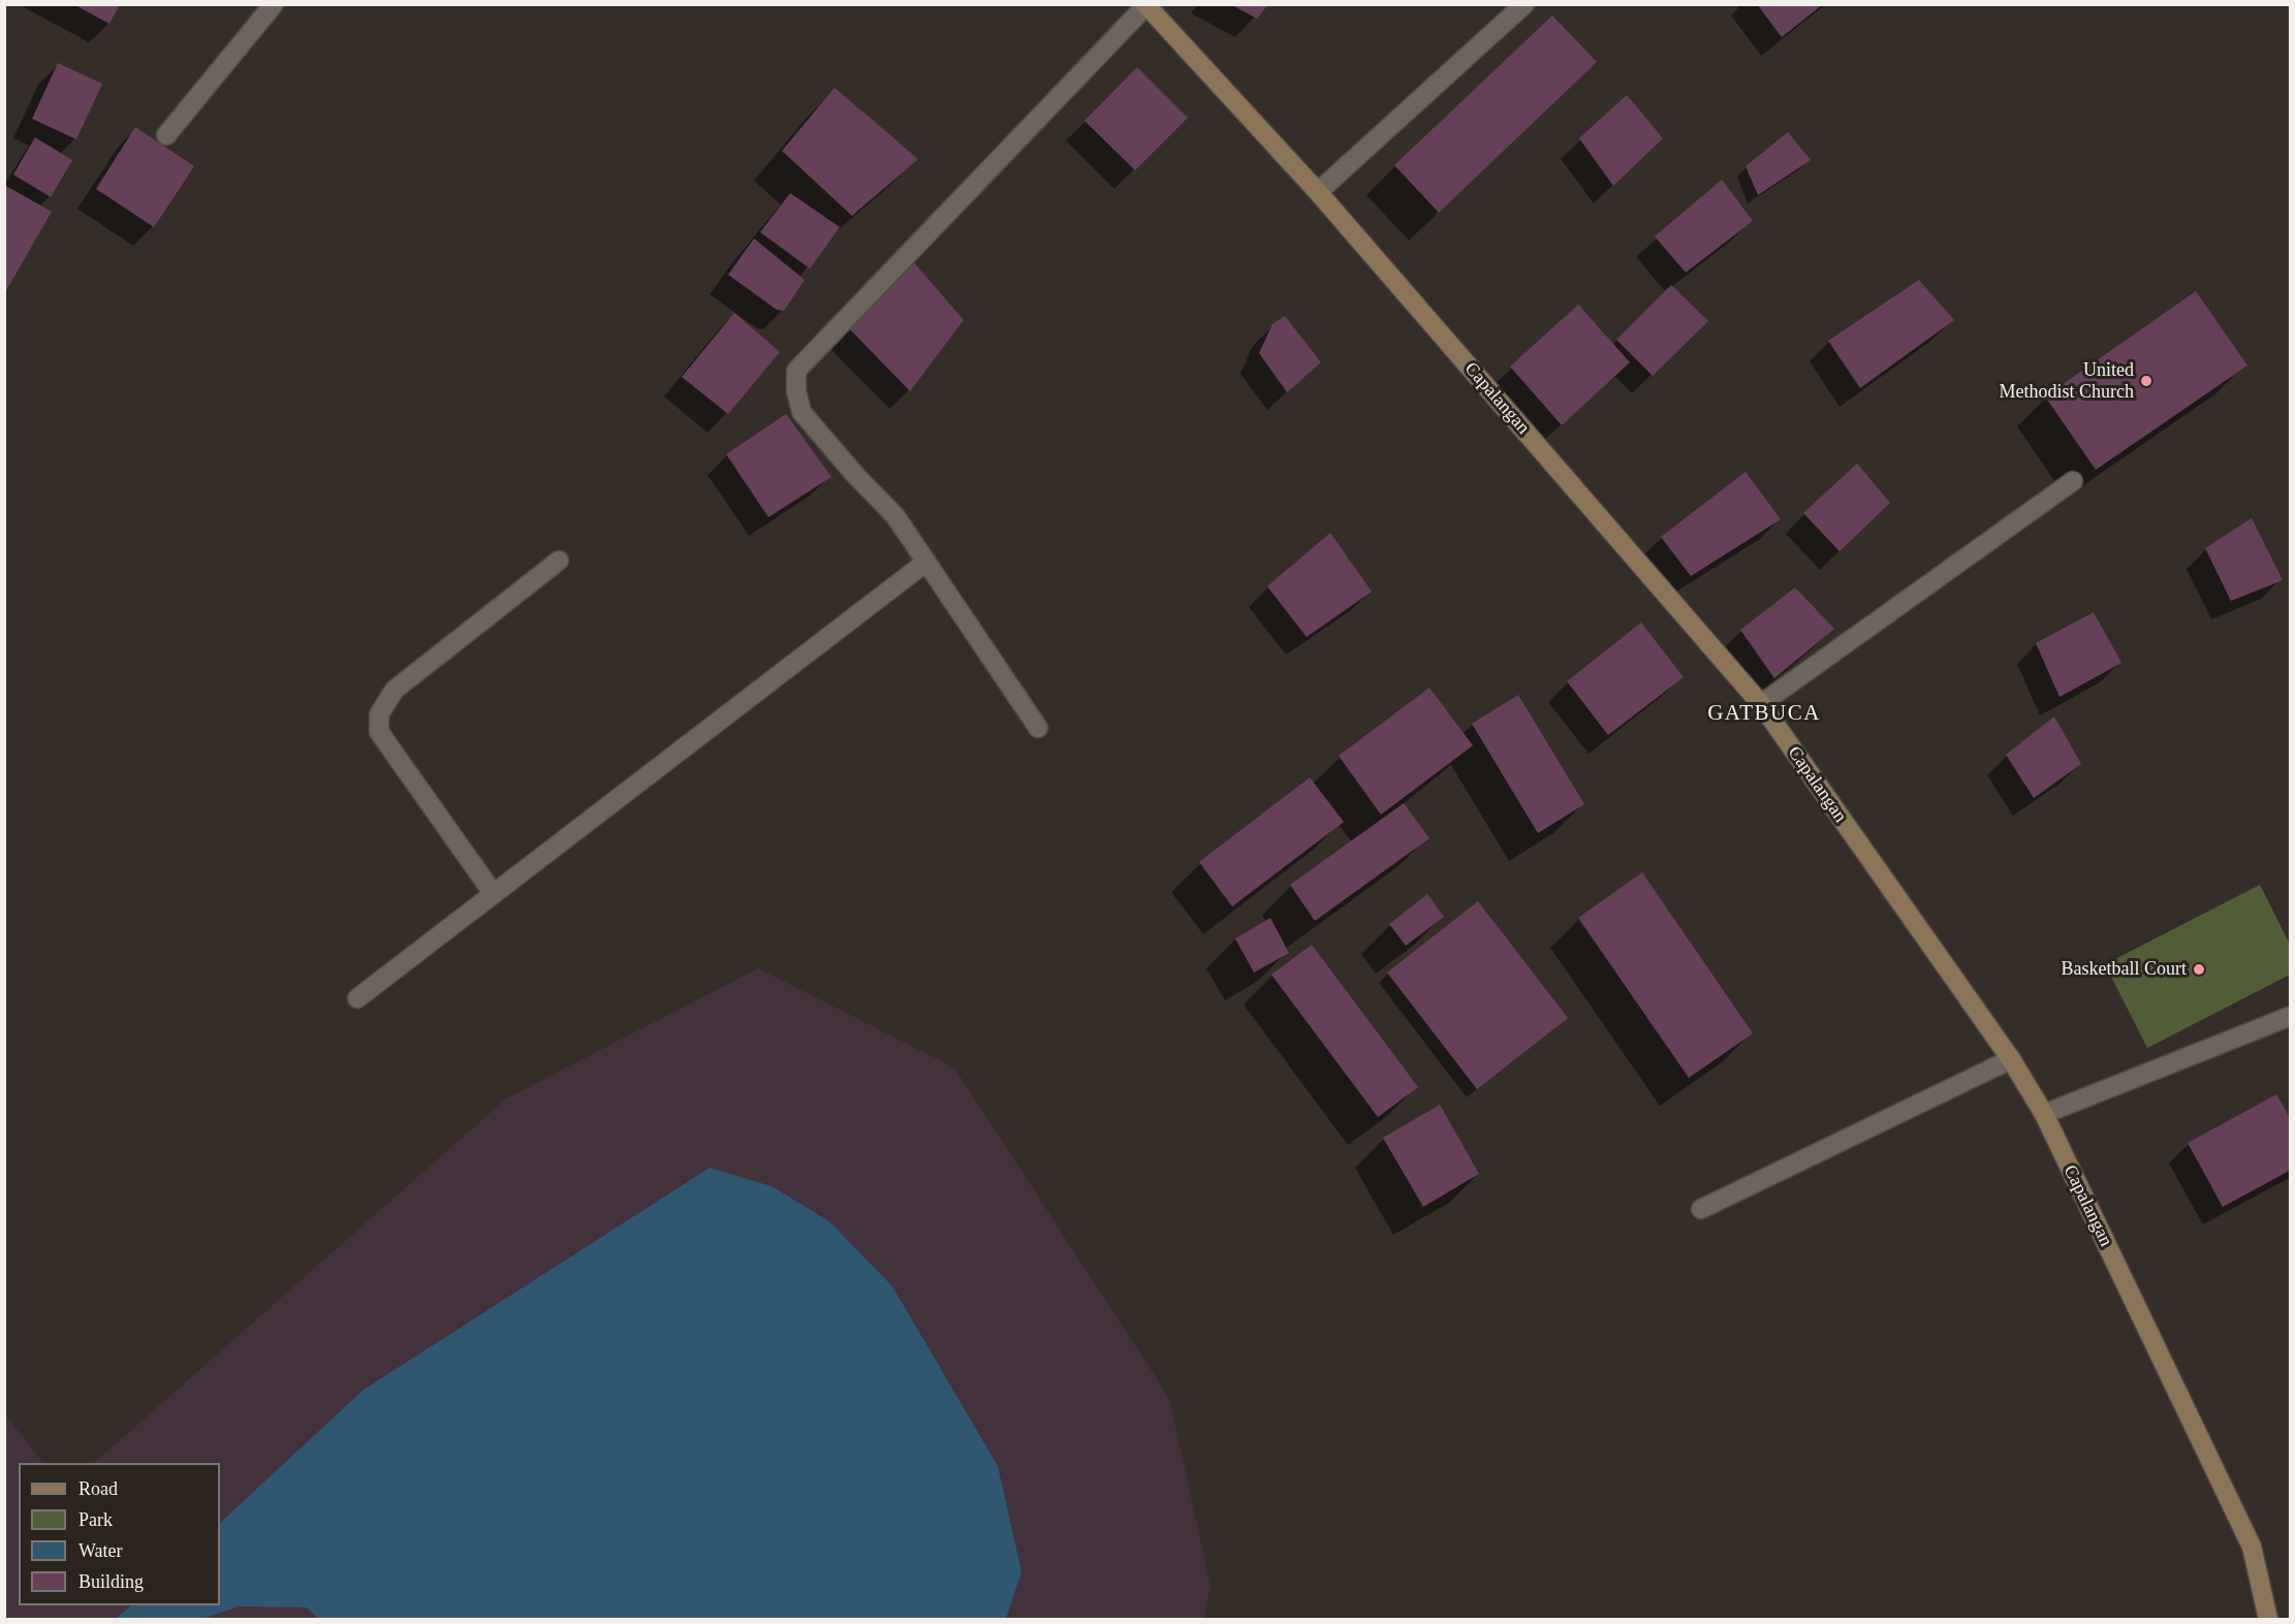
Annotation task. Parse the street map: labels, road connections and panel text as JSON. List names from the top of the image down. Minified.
{"streets":{"street":["Capalangan"]},"districts":["GATBUCA"],"places":["United Methodist Church","Basketball Court"],"legend":["Road","Park","Water","Building"]}
